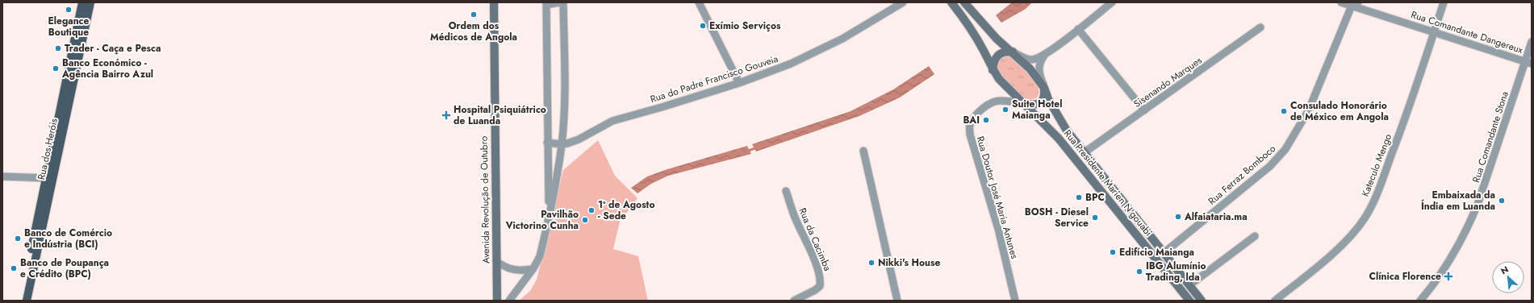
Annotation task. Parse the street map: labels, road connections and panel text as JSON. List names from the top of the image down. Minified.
{"streets":{"main road":["Rua dos Heróis"],"street":["Rua Comandante Dangereux","Rua do Padre Francisco Gouveia","Sisenando Marques","Rua Comandante Stona","Kateculo Mengo","Rua Ferraz Bomboco","Rua Presidente Marien N'gouabi","Rua Doutor José Maria Antunes","Avenida Revolução de Outubro","Rua da Cacimba"]},"crossings":[["Rua Comandante Dangereux","Rua Comandante Stona"],["Rua Comandante Dangereux","Kateculo Mengo"],["Rua Comandante Dangereux","Rua Ferraz Bomboco"],["Sisenando Marques","Rua Presidente Marien N'gouabi"],["Rua Ferraz Bomboco","Rua Presidente Marien N'gouabi"],["Rua Presidente Marien N'gouabi","Rua Doutor José Maria Antunes"]],"places":{"other":["Elegance Boutique","Ordem dos Médicos de Angola","Exímio Serviços","Trader - Caça e Pesca","Banco Económico - Agência Bairro Azul","Suite Hotel Maianga","Consulado Honorário de México em Angola","BAI","BPC","Embaixada da Índia em Luanda","1º de Agosto - Sede","Alfaiataria.ma","BOSH - Diesel Service","Pavilhão Victorino Cunha","Banco de Comércio e Indústria (BCI)","Edifício Maianga","Nikki's House","Banco de Poupança e Crédito (BPC)","IBG Alumínio Trading, lda"],"health":["Hospital Psiquiátrico de Luanda","Clínica Florence"]},"north":"top left"}
